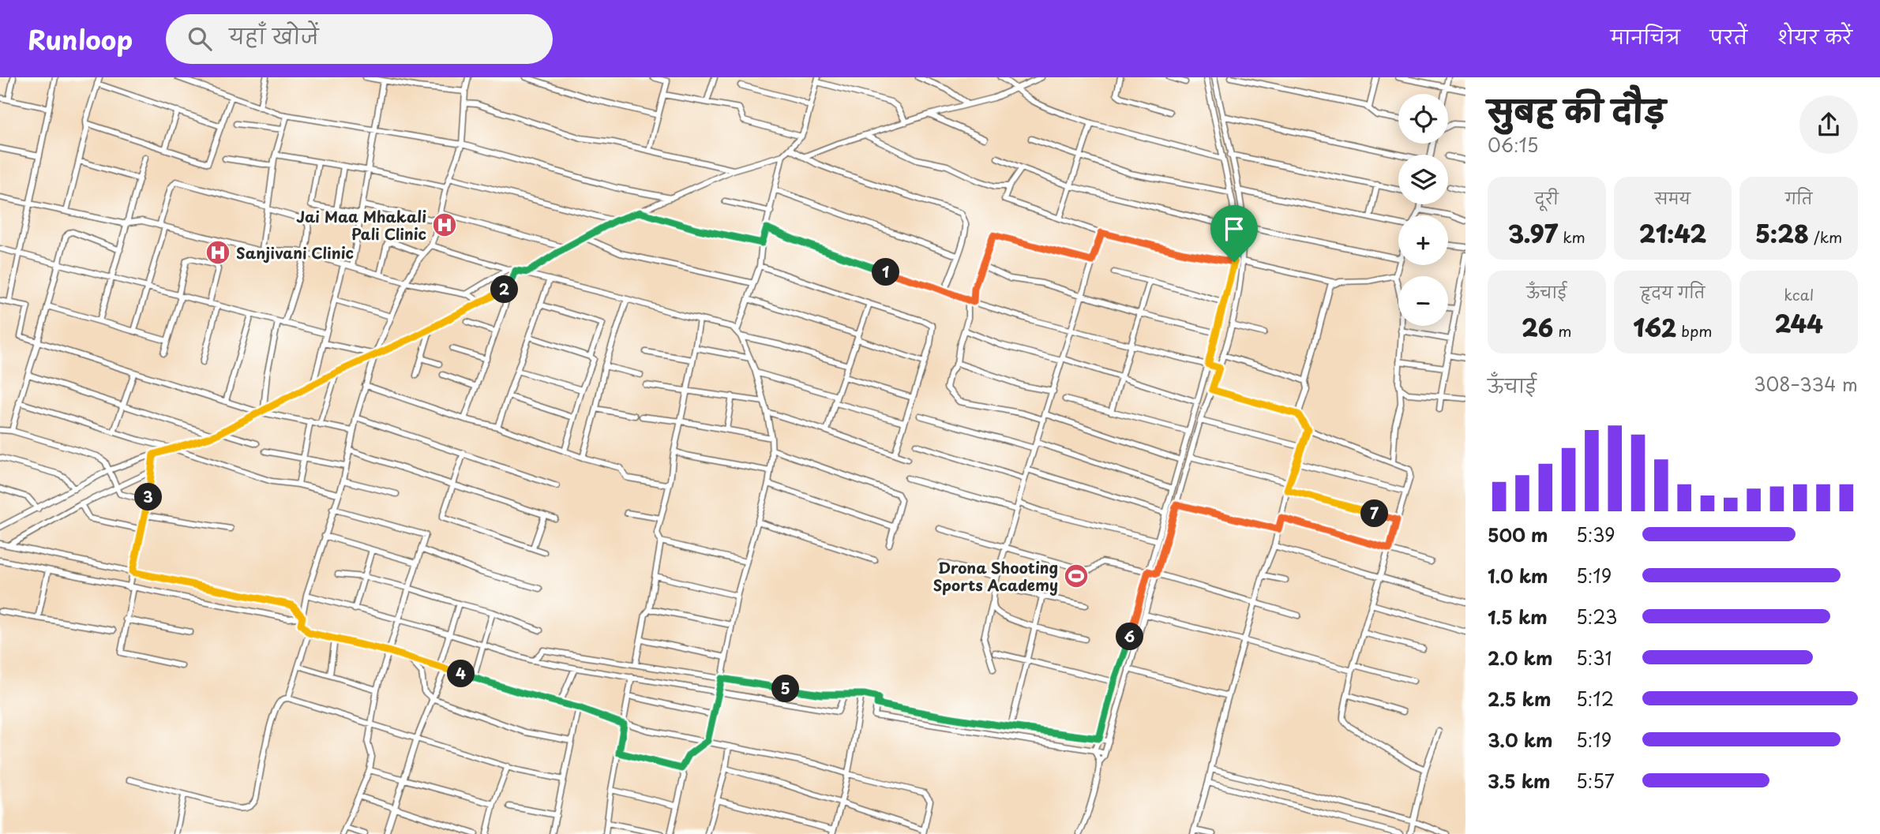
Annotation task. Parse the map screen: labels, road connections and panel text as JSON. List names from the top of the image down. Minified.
{"places":{"hospital":["Jai Maa Mhakali Pali Clinic","Sanjivani Clinic"],"sports":["Drona Shooting Sports Academy"]},"page":{"header":"Runloop","search":"यहाँ खोजें","nav":["मानचित्र","परतें","शेयर करें"],"heading":["सुबह की दौड़","06:15"],"map_buttons":["+","−"],"stats":[["दूरी","3.97 km"],["समय","21:42"],["गति","5:28 /km"],["ऊँचाई","26 m"],["हृदय गति","162 bpm"],["kcal","244"]],"pins":["1","2","3","7","6","4","5"],"chart":["ऊँचाई","308–334 m"],"list":[{"name":"500 m","note":"5:39"},{"name":"1.0 km","note":"5:19"},{"name":"1.5 km","note":"5:23"},{"name":"2.0 km","note":"5:31"},{"name":"2.5 km","note":"5:12"},{"name":"3.0 km","note":"5:19"},{"name":"3.5 km","note":"5:57"}]}}
